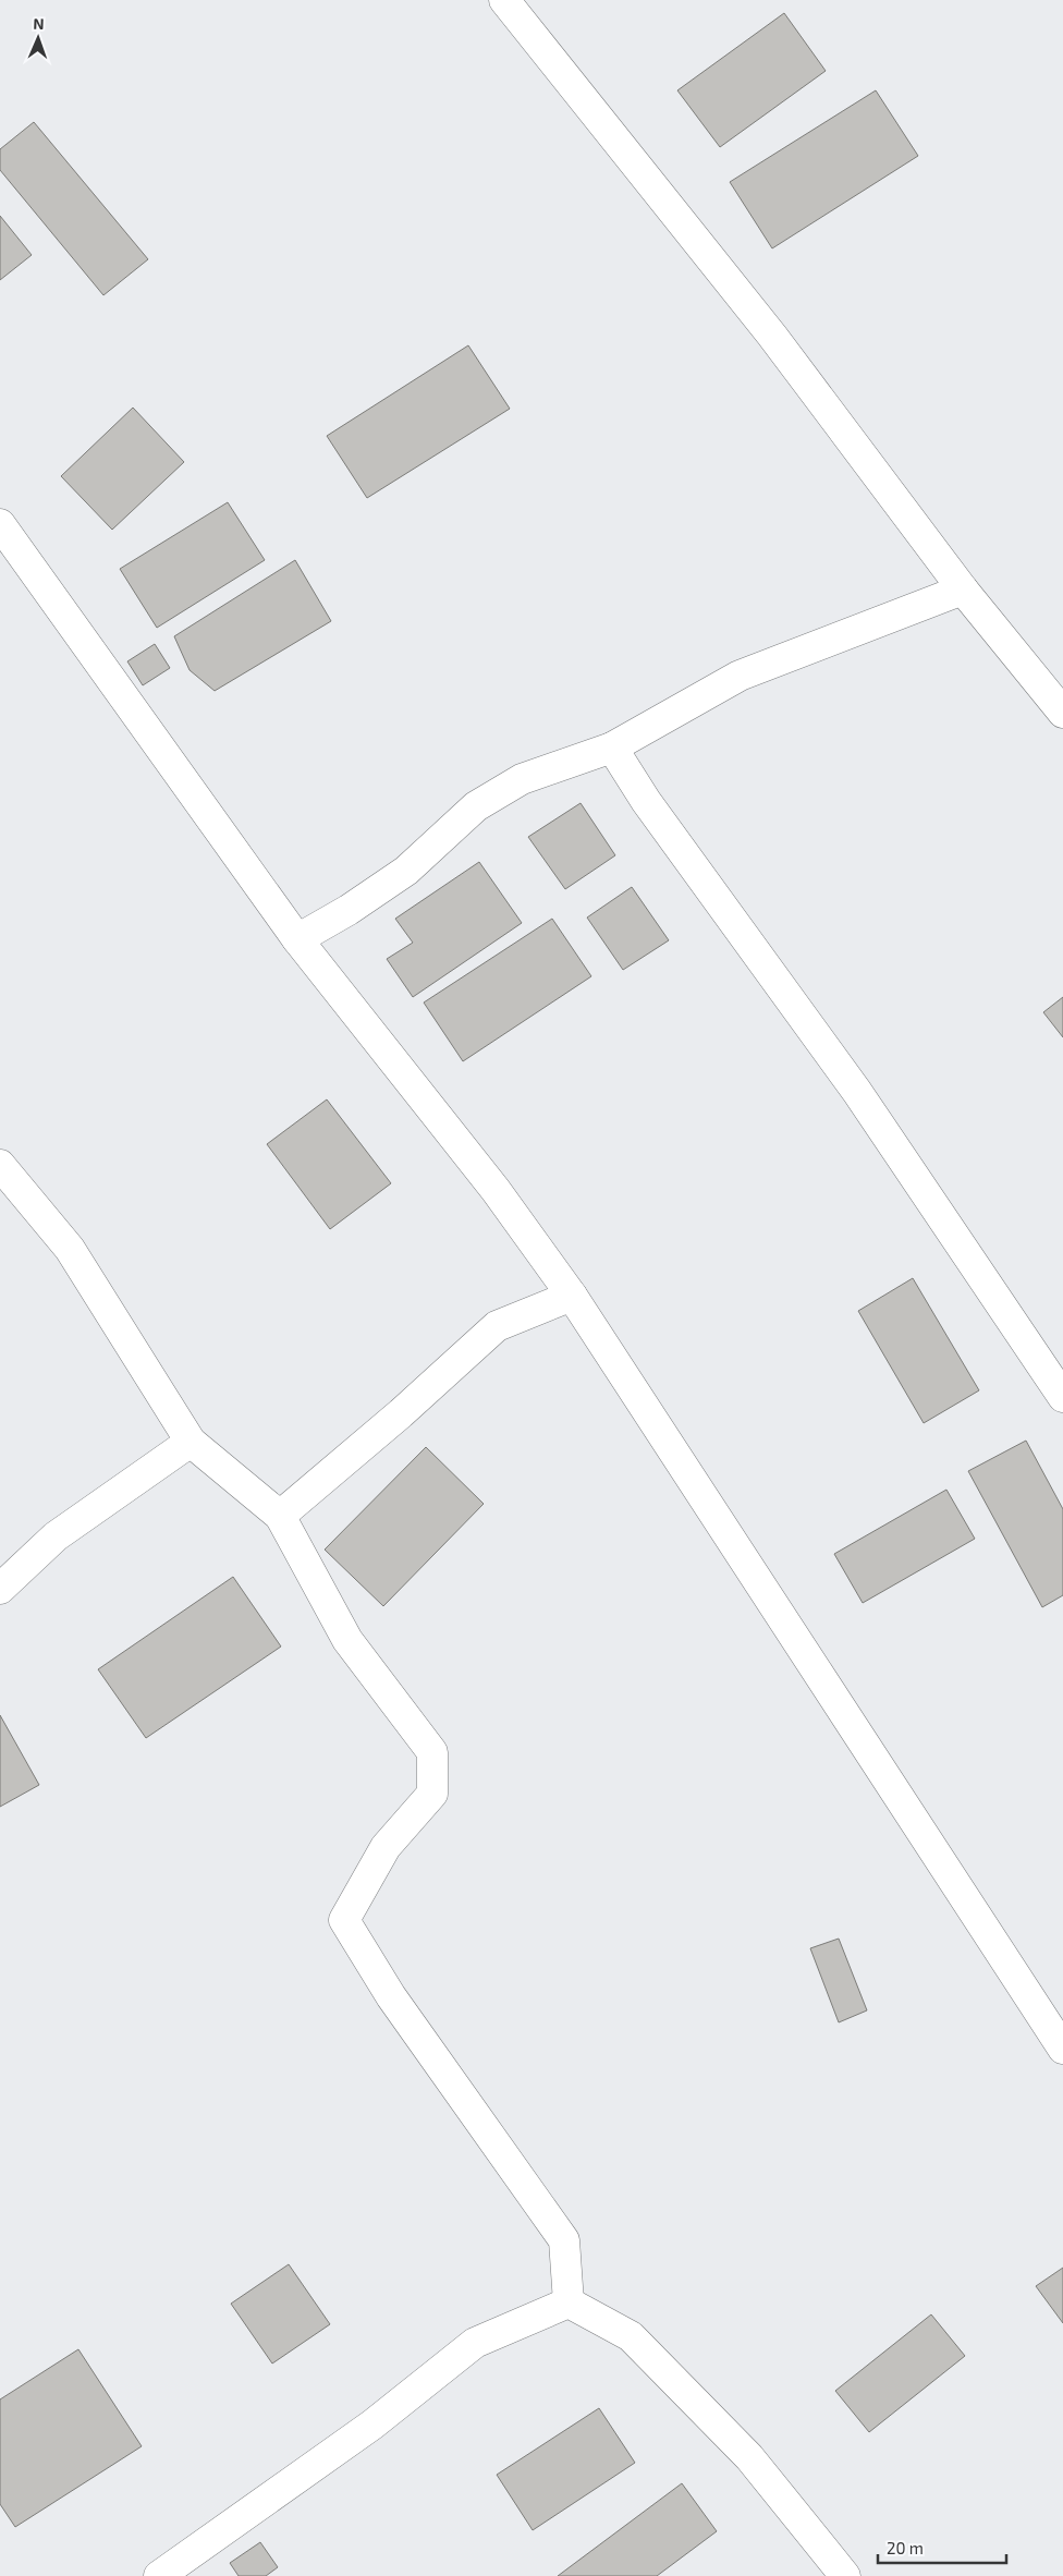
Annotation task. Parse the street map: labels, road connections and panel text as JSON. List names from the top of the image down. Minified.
{"scale_bar":"20 m","north":"top"}
